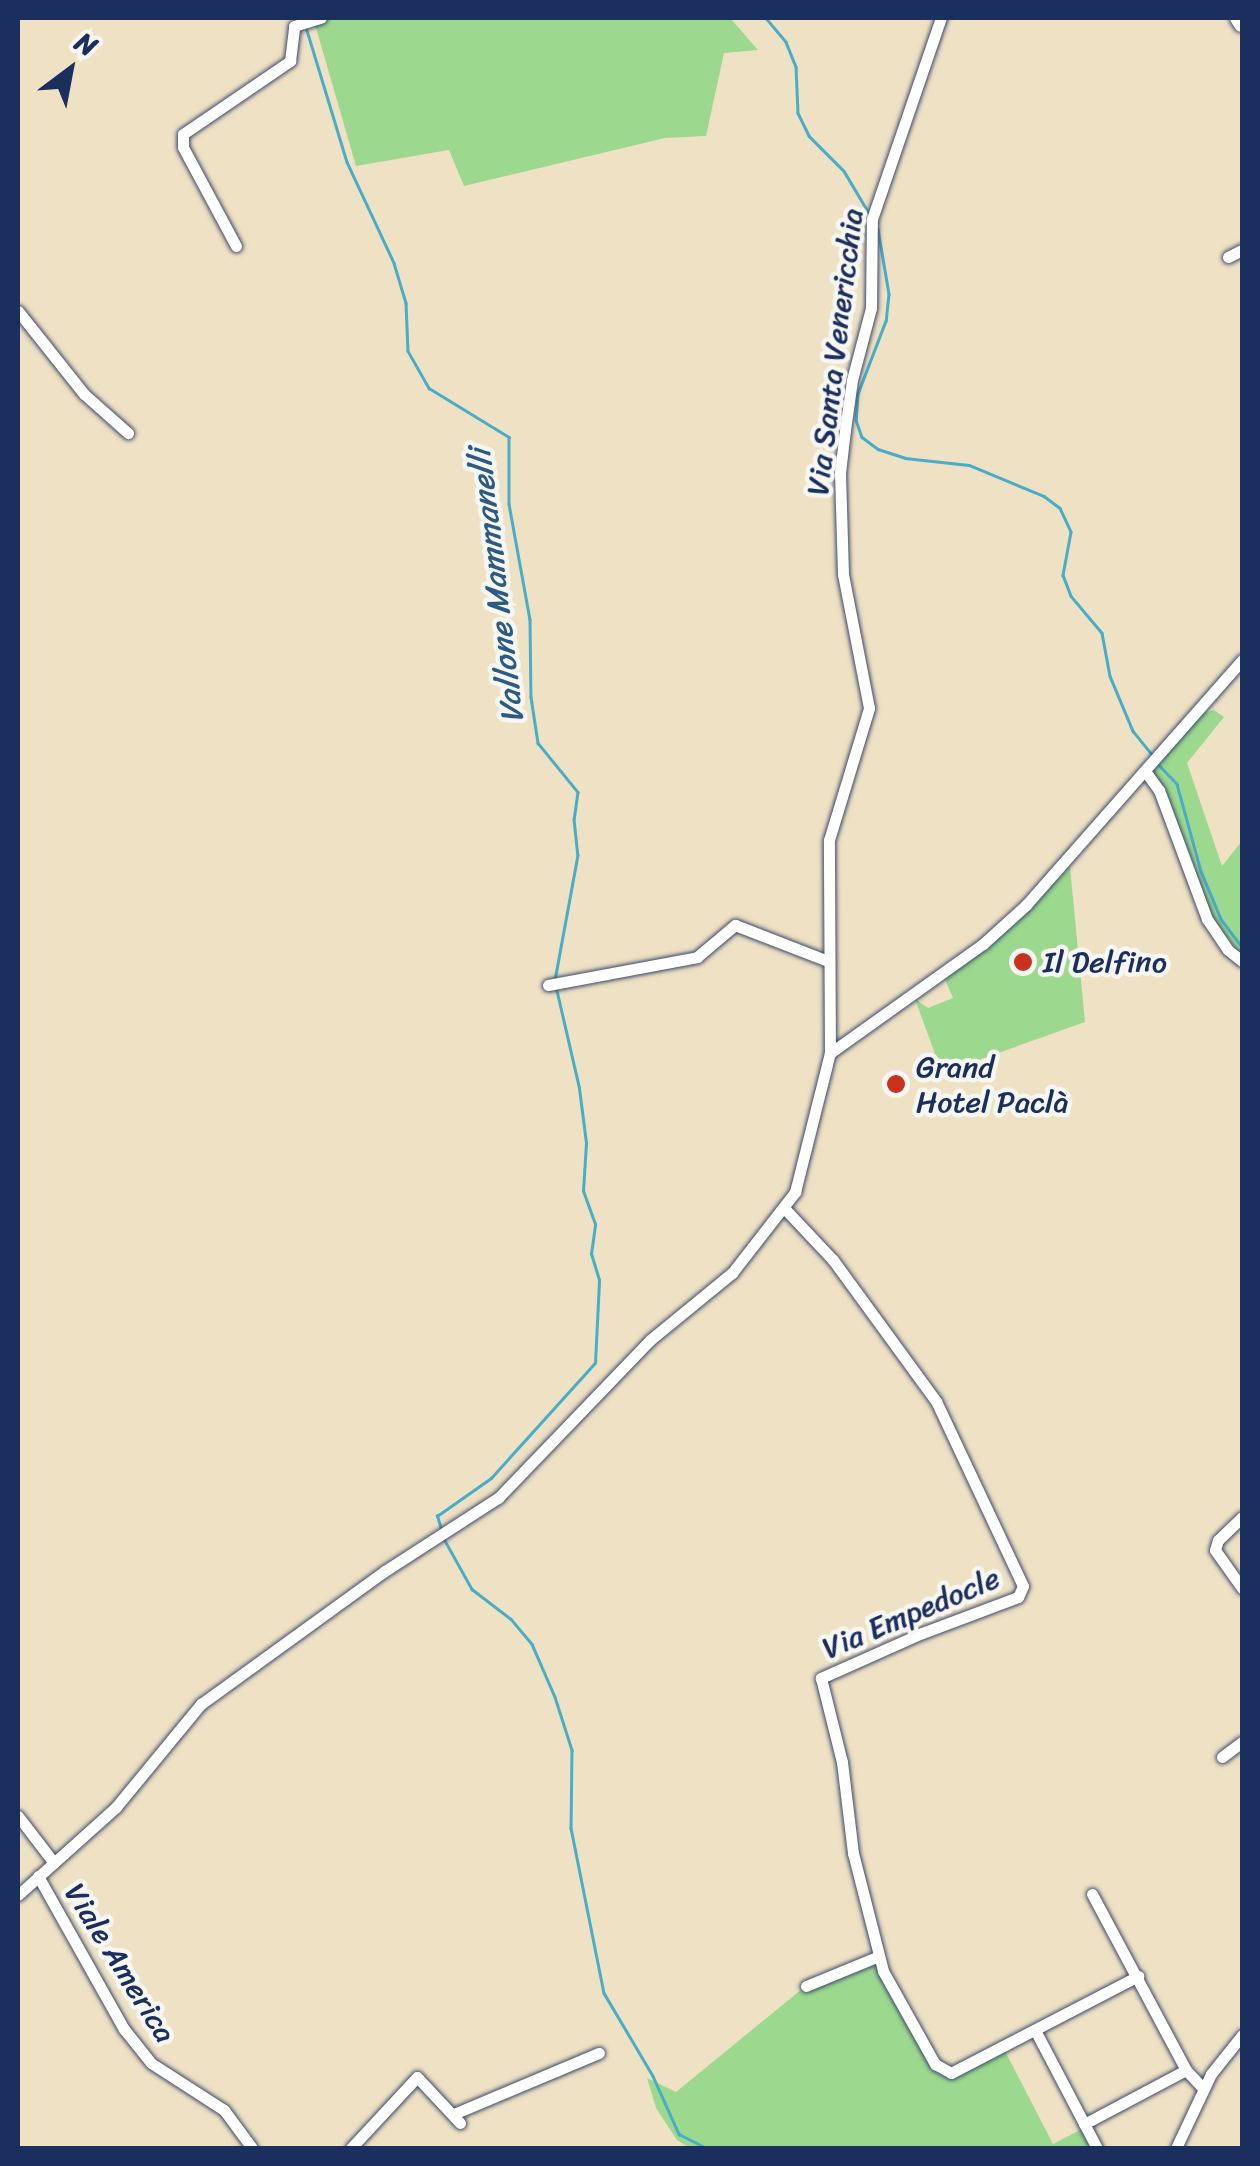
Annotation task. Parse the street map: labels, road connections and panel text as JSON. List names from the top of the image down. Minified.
{"streets":{"street":["Via Santa Venericchia","Via Empedocle","Viale America"]},"crossings":[["Via Santa Venericchia","Via Empedocle"],["Via Santa Venericchia","Viale America"]],"water":["Vallone Mammanelli"],"places":["Il Delfino","Grand Hotel Paclà"],"north":"top right"}
